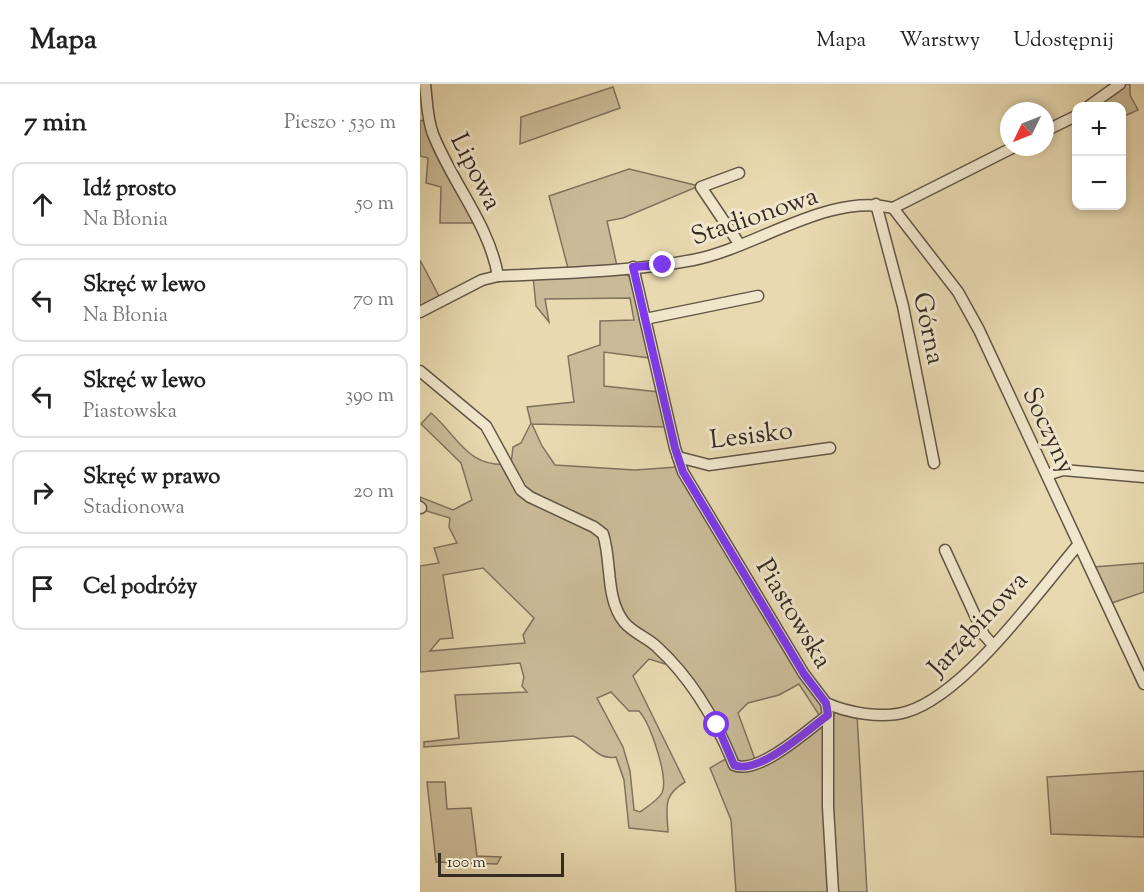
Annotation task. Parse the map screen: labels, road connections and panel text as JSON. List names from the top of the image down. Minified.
{"streets":{"street":["Lipowa","Stadionowa","Górna","Soczyny","Lesisko","Piastowska","Jarzębinowa"]},"crossings":[["Lipowa","Stadionowa"],["Stadionowa","Górna"],["Stadionowa","Soczyny"],["Stadionowa","Piastowska"],["Soczyny","Jarzębinowa"],["Lesisko","Piastowska"],["Piastowska","Jarzębinowa"]],"scale_bar":"100 m","north":"bottom left","page":{"header":"Mapa","nav":["Mapa","Warstwy","Udostępnij"],"heading":["7 min","Pieszo · 530 m"],"map_buttons":["+","−"],"list":[["Idź prosto","Na Błonia","50 m"],["Skręć w lewo","Na Błonia","70 m"],["Skręć w lewo","Piastowska","390 m"],["Skręć w prawo","Stadionowa","20 m"],"Cel podróży"],"scale":"100 m"}}
